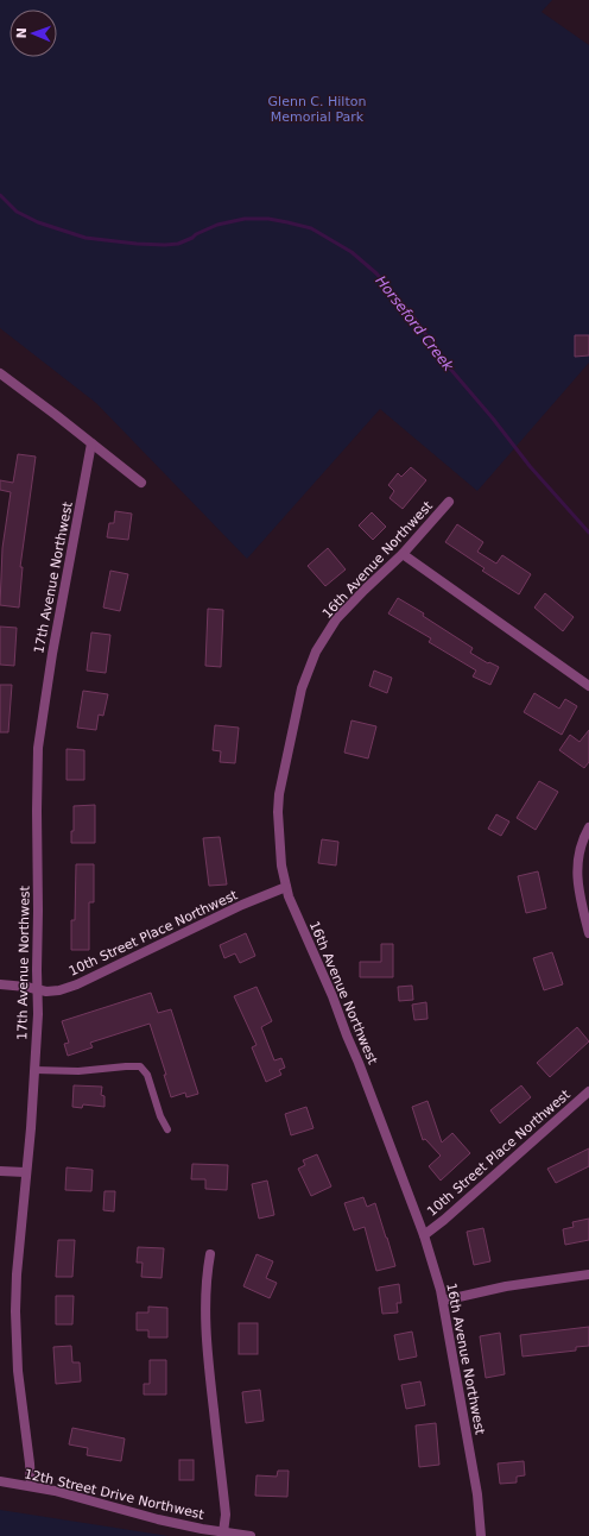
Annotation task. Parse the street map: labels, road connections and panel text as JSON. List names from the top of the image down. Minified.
{"streets":{"street":["16th Avenue Northwest","17th Avenue Northwest","10th Street Place Northwest","12th Street Drive Northwest"]},"crossings":[["16th Avenue Northwest","10th Street Place Northwest"],["17th Avenue Northwest","10th Street Place Northwest"],["17th Avenue Northwest","12th Street Drive Northwest"]],"water":["Horseford Creek"],"parks":["Glenn C. Hilton Memorial Park"],"north":"left"}
